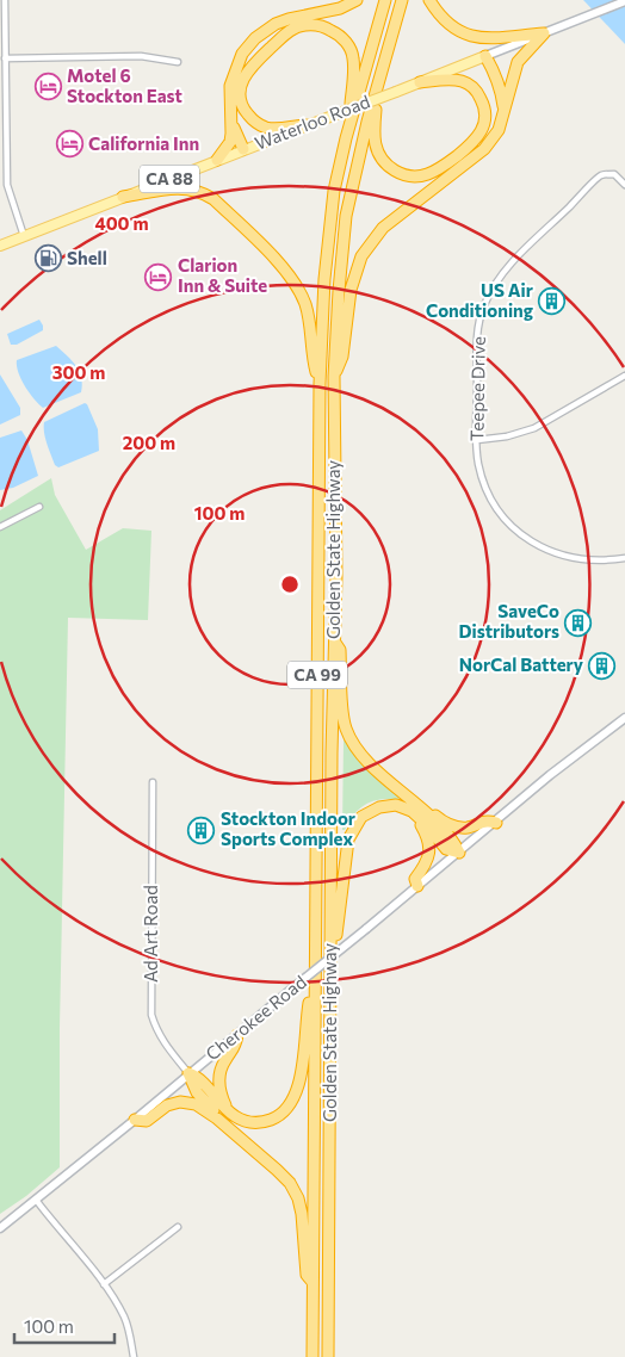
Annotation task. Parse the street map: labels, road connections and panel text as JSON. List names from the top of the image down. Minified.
{"streets":{"highway":["Golden State Highway","CA 99"],"main road":["Waterloo Road","CA 88"],"street":["Teepee Drive","Ad Art Road","Cherokee Road"]},"crossings":[["Ad Art Road","Cherokee Road"]],"places":{"hotel":["Motel 6 Stockton East","California Inn","Clarion Inn & Suite"],"fuel station":["Shell"],"building":["US Air Conditioning","SaveCo Distributors","NorCal Battery","Stockton Indoor Sports Complex"]},"scale_bar":"100 m","rings":["400 m","300 m","200 m","100 m"]}
